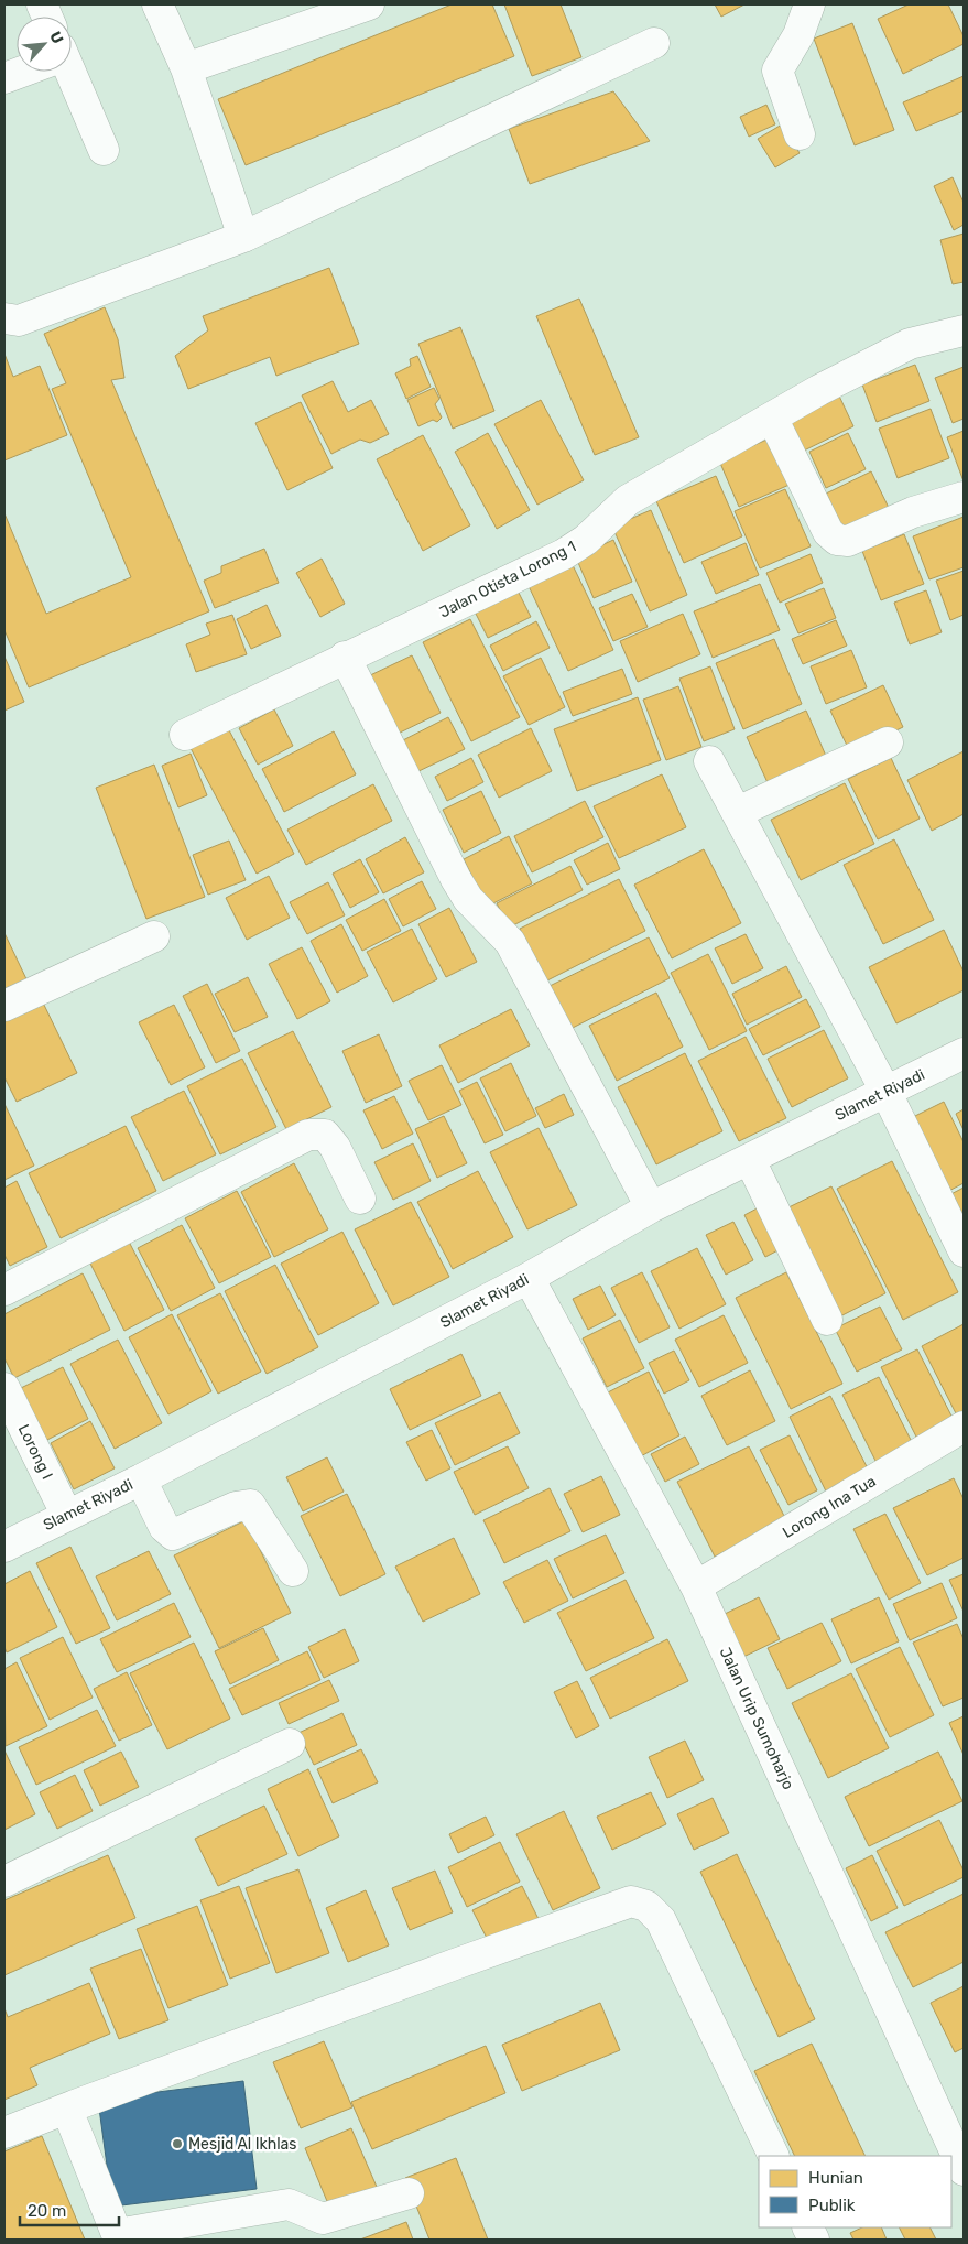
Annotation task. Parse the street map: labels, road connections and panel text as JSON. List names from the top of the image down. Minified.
{"streets":{"street":["Jalan Otista Lorong 1","Slamet Riyadi","Lorong I","Lorong Ina Tua","Jalan Urip Sumoharjo"]},"crossings":[["Slamet Riyadi","Lorong I"],["Slamet Riyadi","Jalan Urip Sumoharjo"],["Lorong Ina Tua","Jalan Urip Sumoharjo"]],"places":["Mesjid Al Ikhlas"],"legend":["Hunian","Publik"],"scale_bar":"20 m","north":"top right"}
